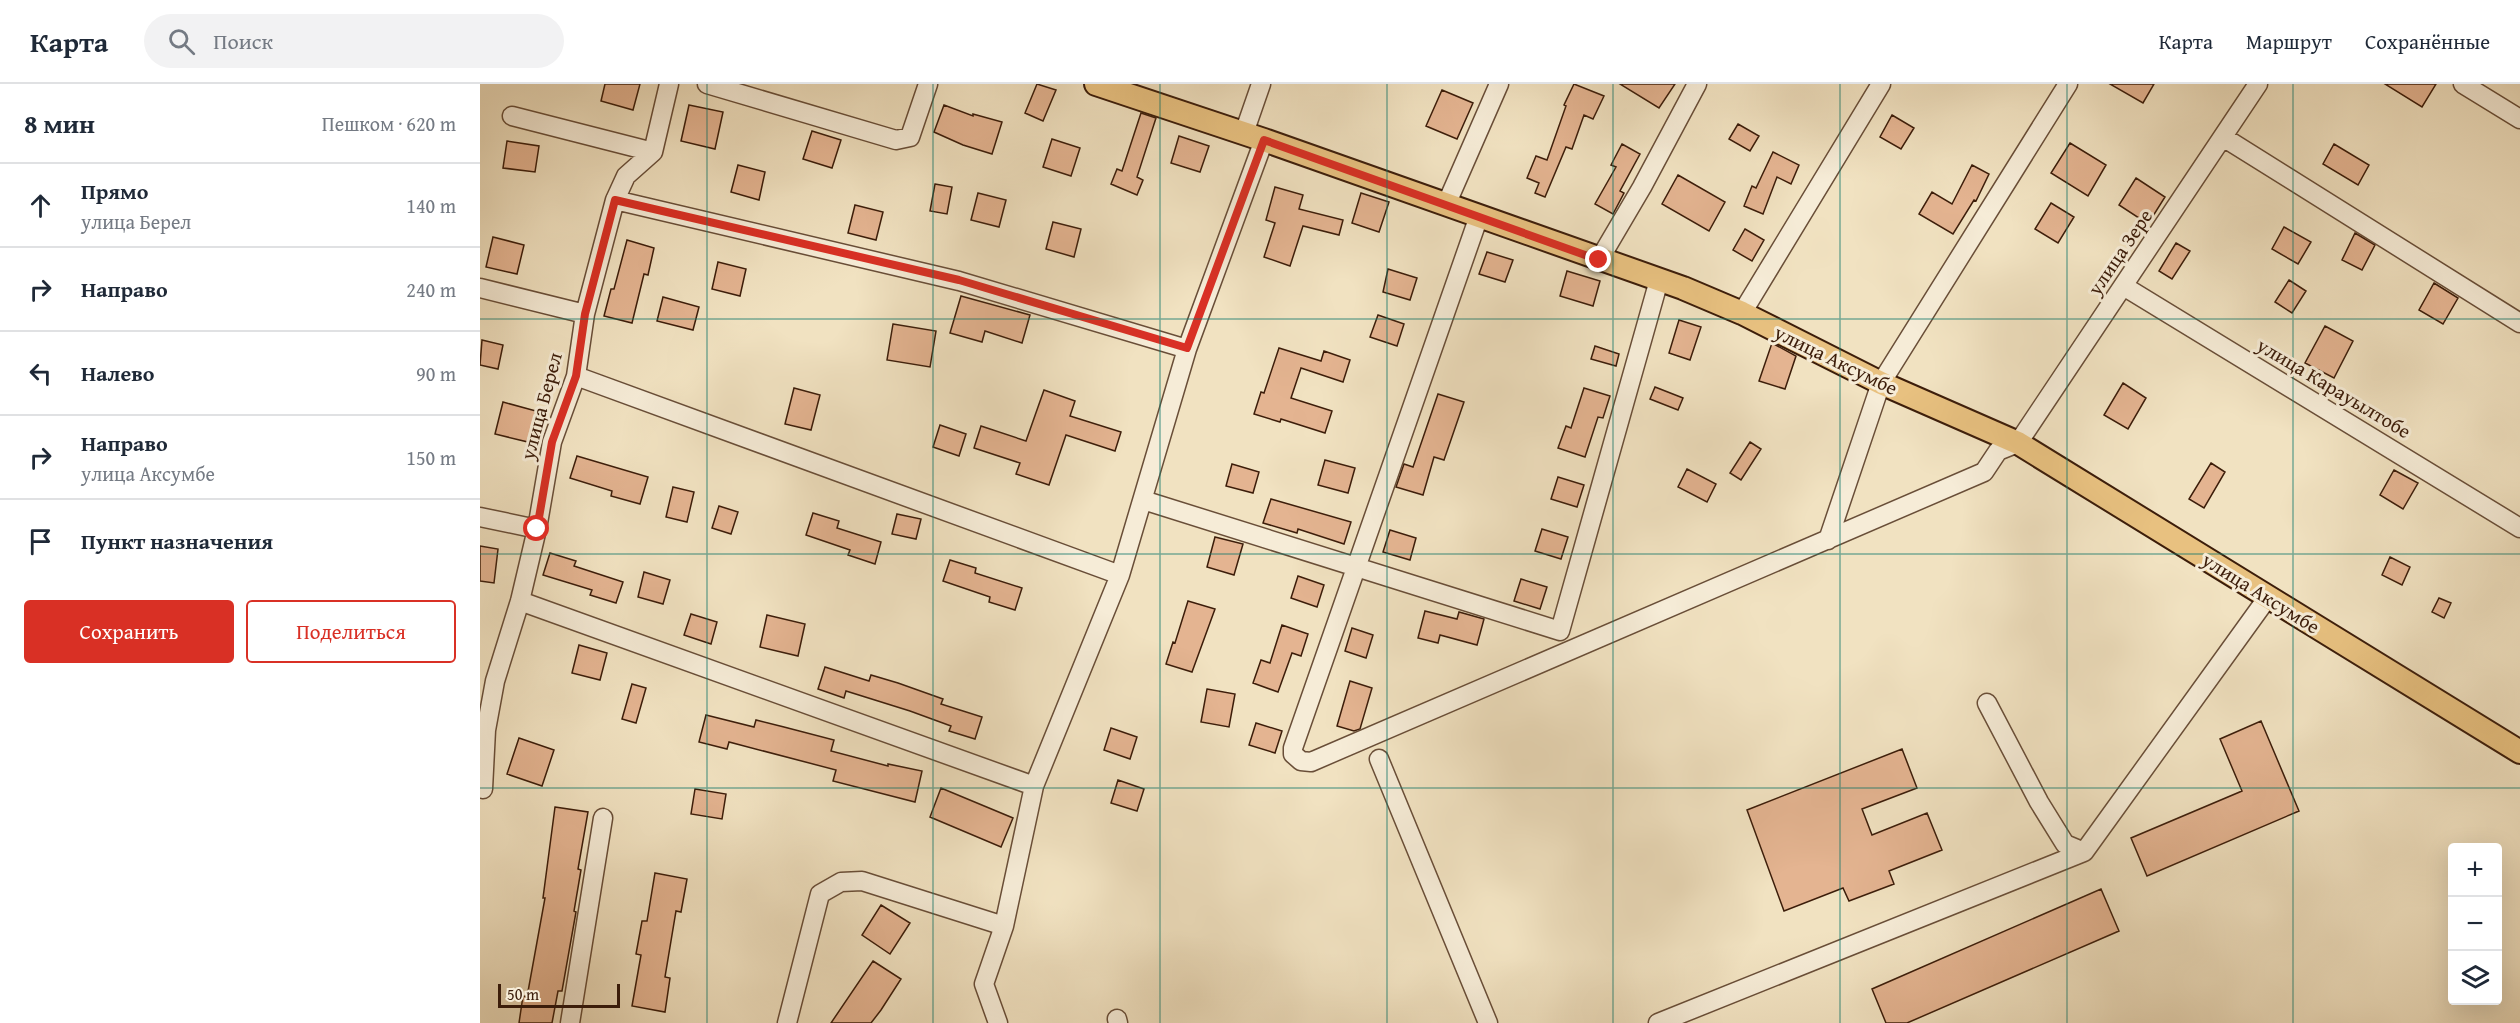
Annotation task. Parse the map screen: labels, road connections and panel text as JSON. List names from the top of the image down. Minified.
{"streets":{"main road":["улица Аксумбе"],"street":["улица Зере","улица Карауылтобе","улица Берел"]},"crossings":[["улица Зере","улица Аксумбе"],["улица Зере","улица Карауылтобе"]],"scale_bar":"50 m","page":{"header":"Карта","search":"Поиск","nav":["Карта","Маршрут","Сохранённые"],"heading":["8 мин","Пешком · 620 m"],"list":[["Прямо","улица Берел","140 m"],["Направо","240 m"],["Налево","90 m"],["Направо","улица Аксумбе","150 m"],"Пункт назначения"],"buttons":["Сохранить","Поделиться"],"map_buttons":["+","−"],"scale":"50 m"}}
